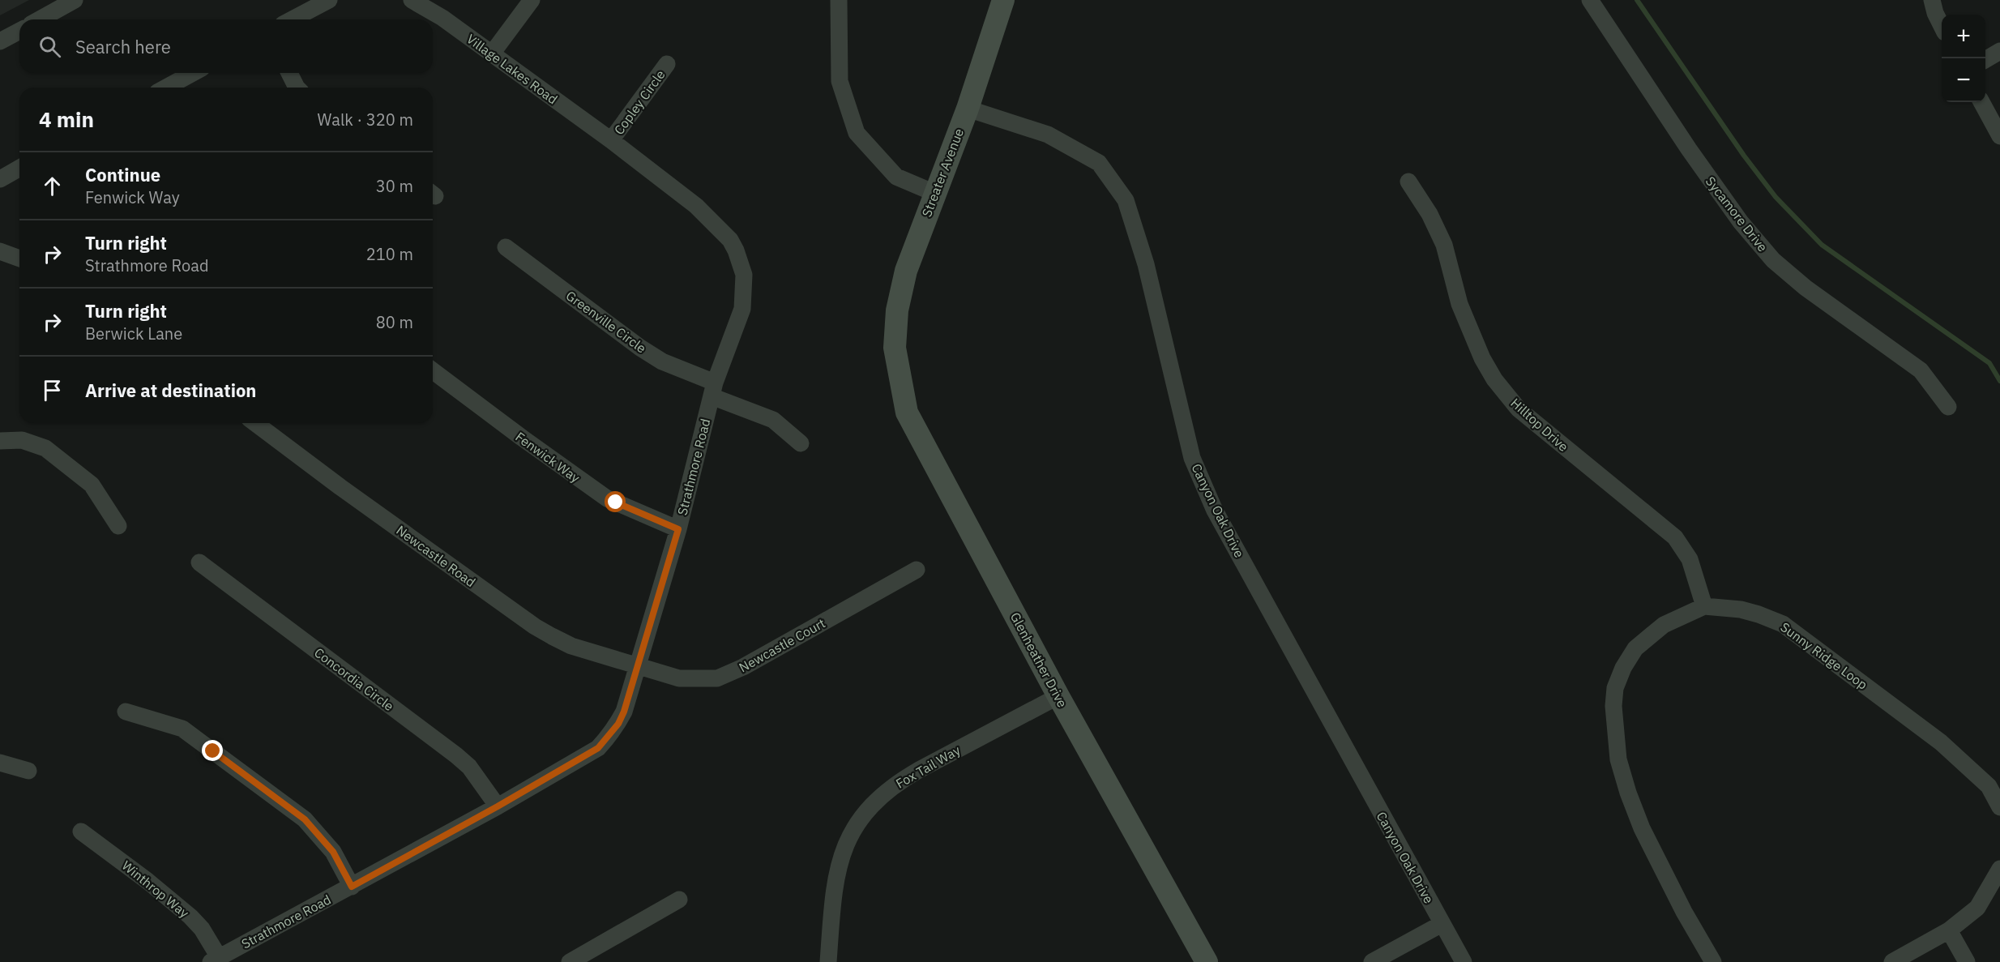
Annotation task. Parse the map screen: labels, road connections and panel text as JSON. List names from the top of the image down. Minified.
{"streets":{"street":["Village Lakes Road","Copley Circle","Streater Avenue","Sycamore Drive","Greenville Circle","Hilltop Drive","Fenwick Way","Strathmore Road","Canyon Oak Drive","Newcastle Road","Newcastle Court","Sunny Ridge Loop","Glenheather Drive","Concordia Circle","Fox Tail Way","Winthrop Way"]},"crossings":[["Village Lakes Road","Copley Circle"],["Village Lakes Road","Strathmore Road"],["Copley Circle","Strathmore Road"],["Streater Avenue","Canyon Oak Drive"],["Streater Avenue","Glenheather Drive"],["Greenville Circle","Strathmore Road"],["Hilltop Drive","Sunny Ridge Loop"],["Fenwick Way","Strathmore Road"],["Strathmore Road","Newcastle Road"],["Strathmore Road","Newcastle Court"],["Strathmore Road","Concordia Circle"],["Strathmore Road","Winthrop Way"],["Newcastle Road","Newcastle Court"],["Glenheather Drive","Fox Tail Way"]],"page":{"map_buttons":["+","−"],"search":"Search here","heading":["4 min","Walk · 320 m"],"list":[["Continue","Fenwick Way","30 m"],["Turn right","Strathmore Road","210 m"],["Turn right","Berwick Lane","80 m"],"Arrive at destination"]}}
